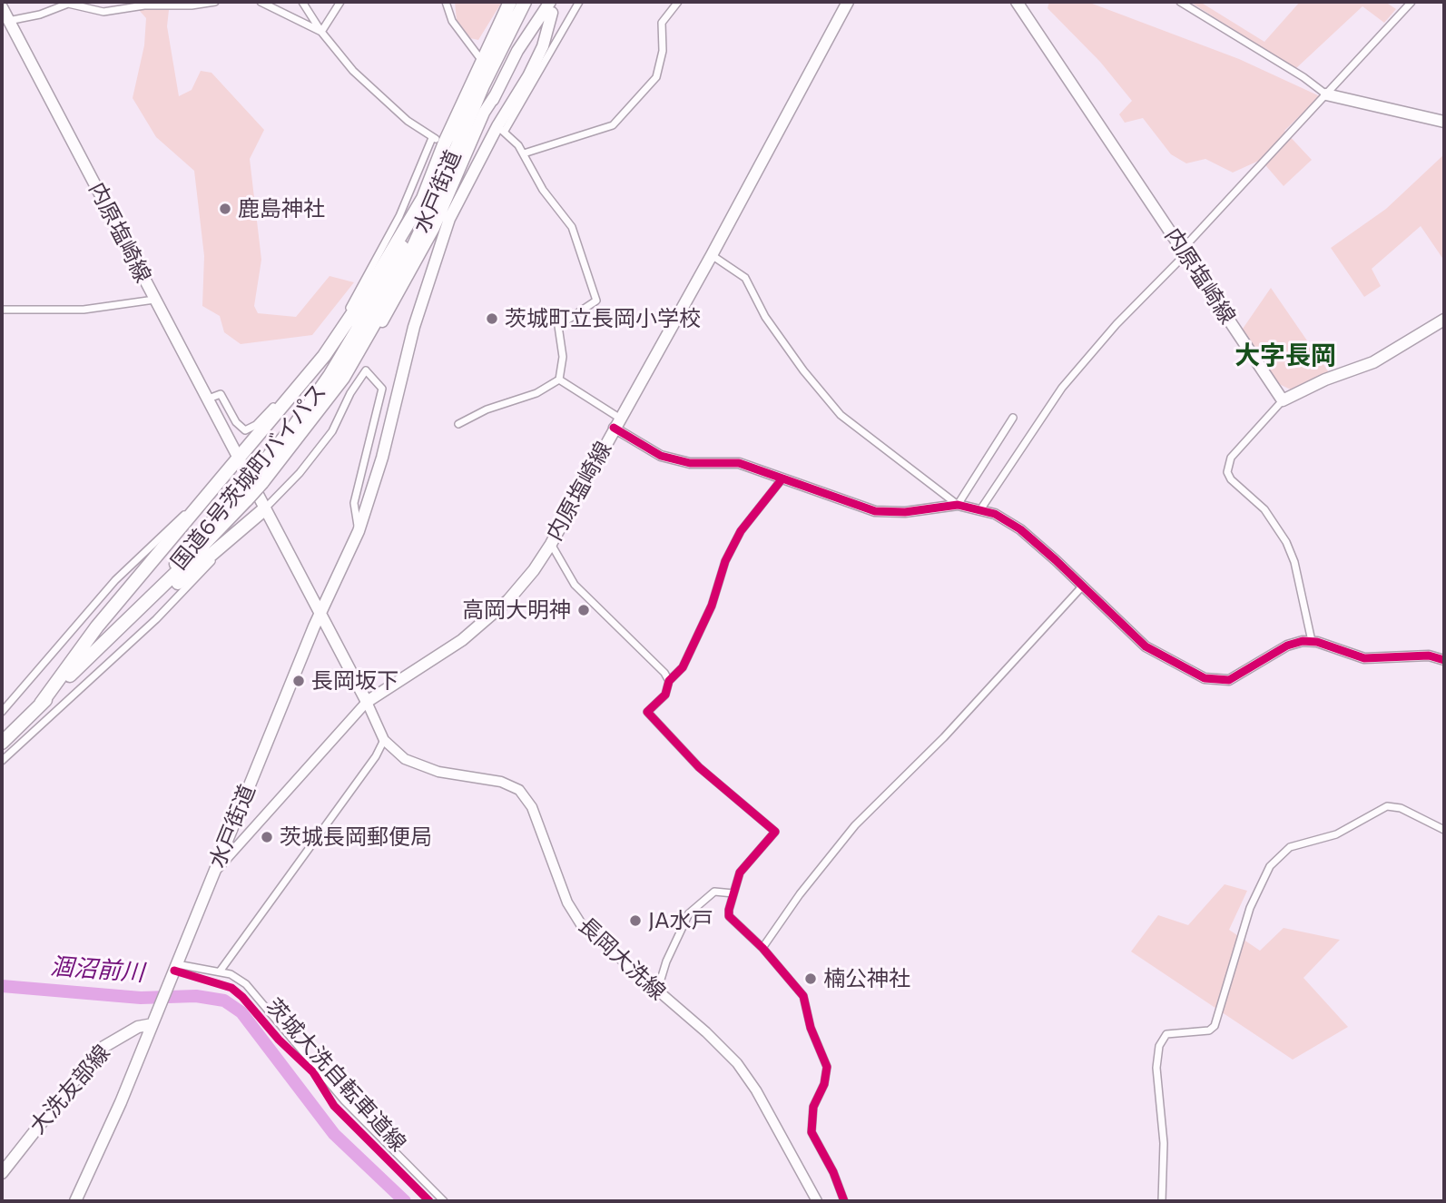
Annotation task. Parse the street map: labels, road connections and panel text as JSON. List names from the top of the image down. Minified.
{"streets":{"highway":["水戸街道","国道6号茨城町バイパス"],"main road":["内原塩崎線","大洗友部線"],"street":["長岡大洗線"],"cycle path":["茨城大洗自転車道線"]},"crossings":[["水戸街道","国道6号茨城町バイパス"],["水戸街道","大洗友部線"],["内原塩崎線","長岡大洗線"]],"districts":["大字長岡"],"water":["涸沼前川"],"places":["鹿島神社","茨城町立長岡小学校","高岡大明神","長岡坂下","茨城長岡郵便局","JA水戸","楠公神社"]}
